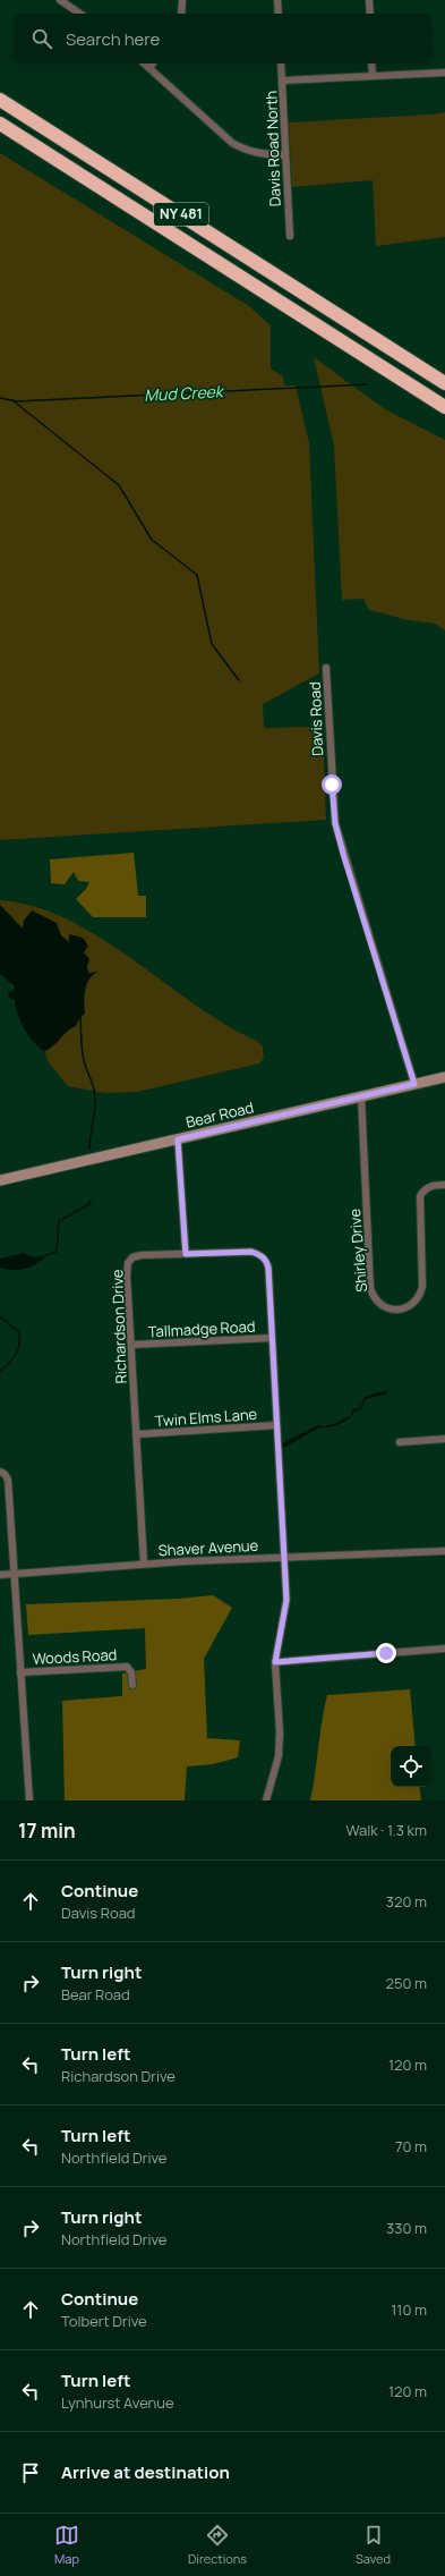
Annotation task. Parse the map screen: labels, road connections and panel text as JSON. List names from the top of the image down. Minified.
{"streets":{"highway":["NY 481"],"main road":["Bear Road"],"street":["Davis Road North","Davis Road","Shirley Drive","Richardson Drive","Tallmadge Road","Twin Elms Lane","Shaver Avenue","Woods Road"]},"crossings":[["Davis Road","Bear Road"],["Bear Road","Shirley Drive"],["Richardson Drive","Tallmadge Road"],["Richardson Drive","Twin Elms Lane"],["Richardson Drive","Shaver Avenue"]],"water":["Mud Creek"],"page":{"search":"Search here","heading":["17 min","Walk · 1.3 km"],"list":[["Continue","Davis Road","320 m"],["Turn right","Bear Road","250 m"],["Turn left","Richardson Drive","120 m"],["Turn left","Northfield Drive","70 m"],["Turn right","Northfield Drive","330 m"],["Continue","Tolbert Drive","110 m"],["Turn left","Lynhurst Avenue","120 m"],"Arrive at destination"],"nav":["Map","Directions","Saved"]}}
